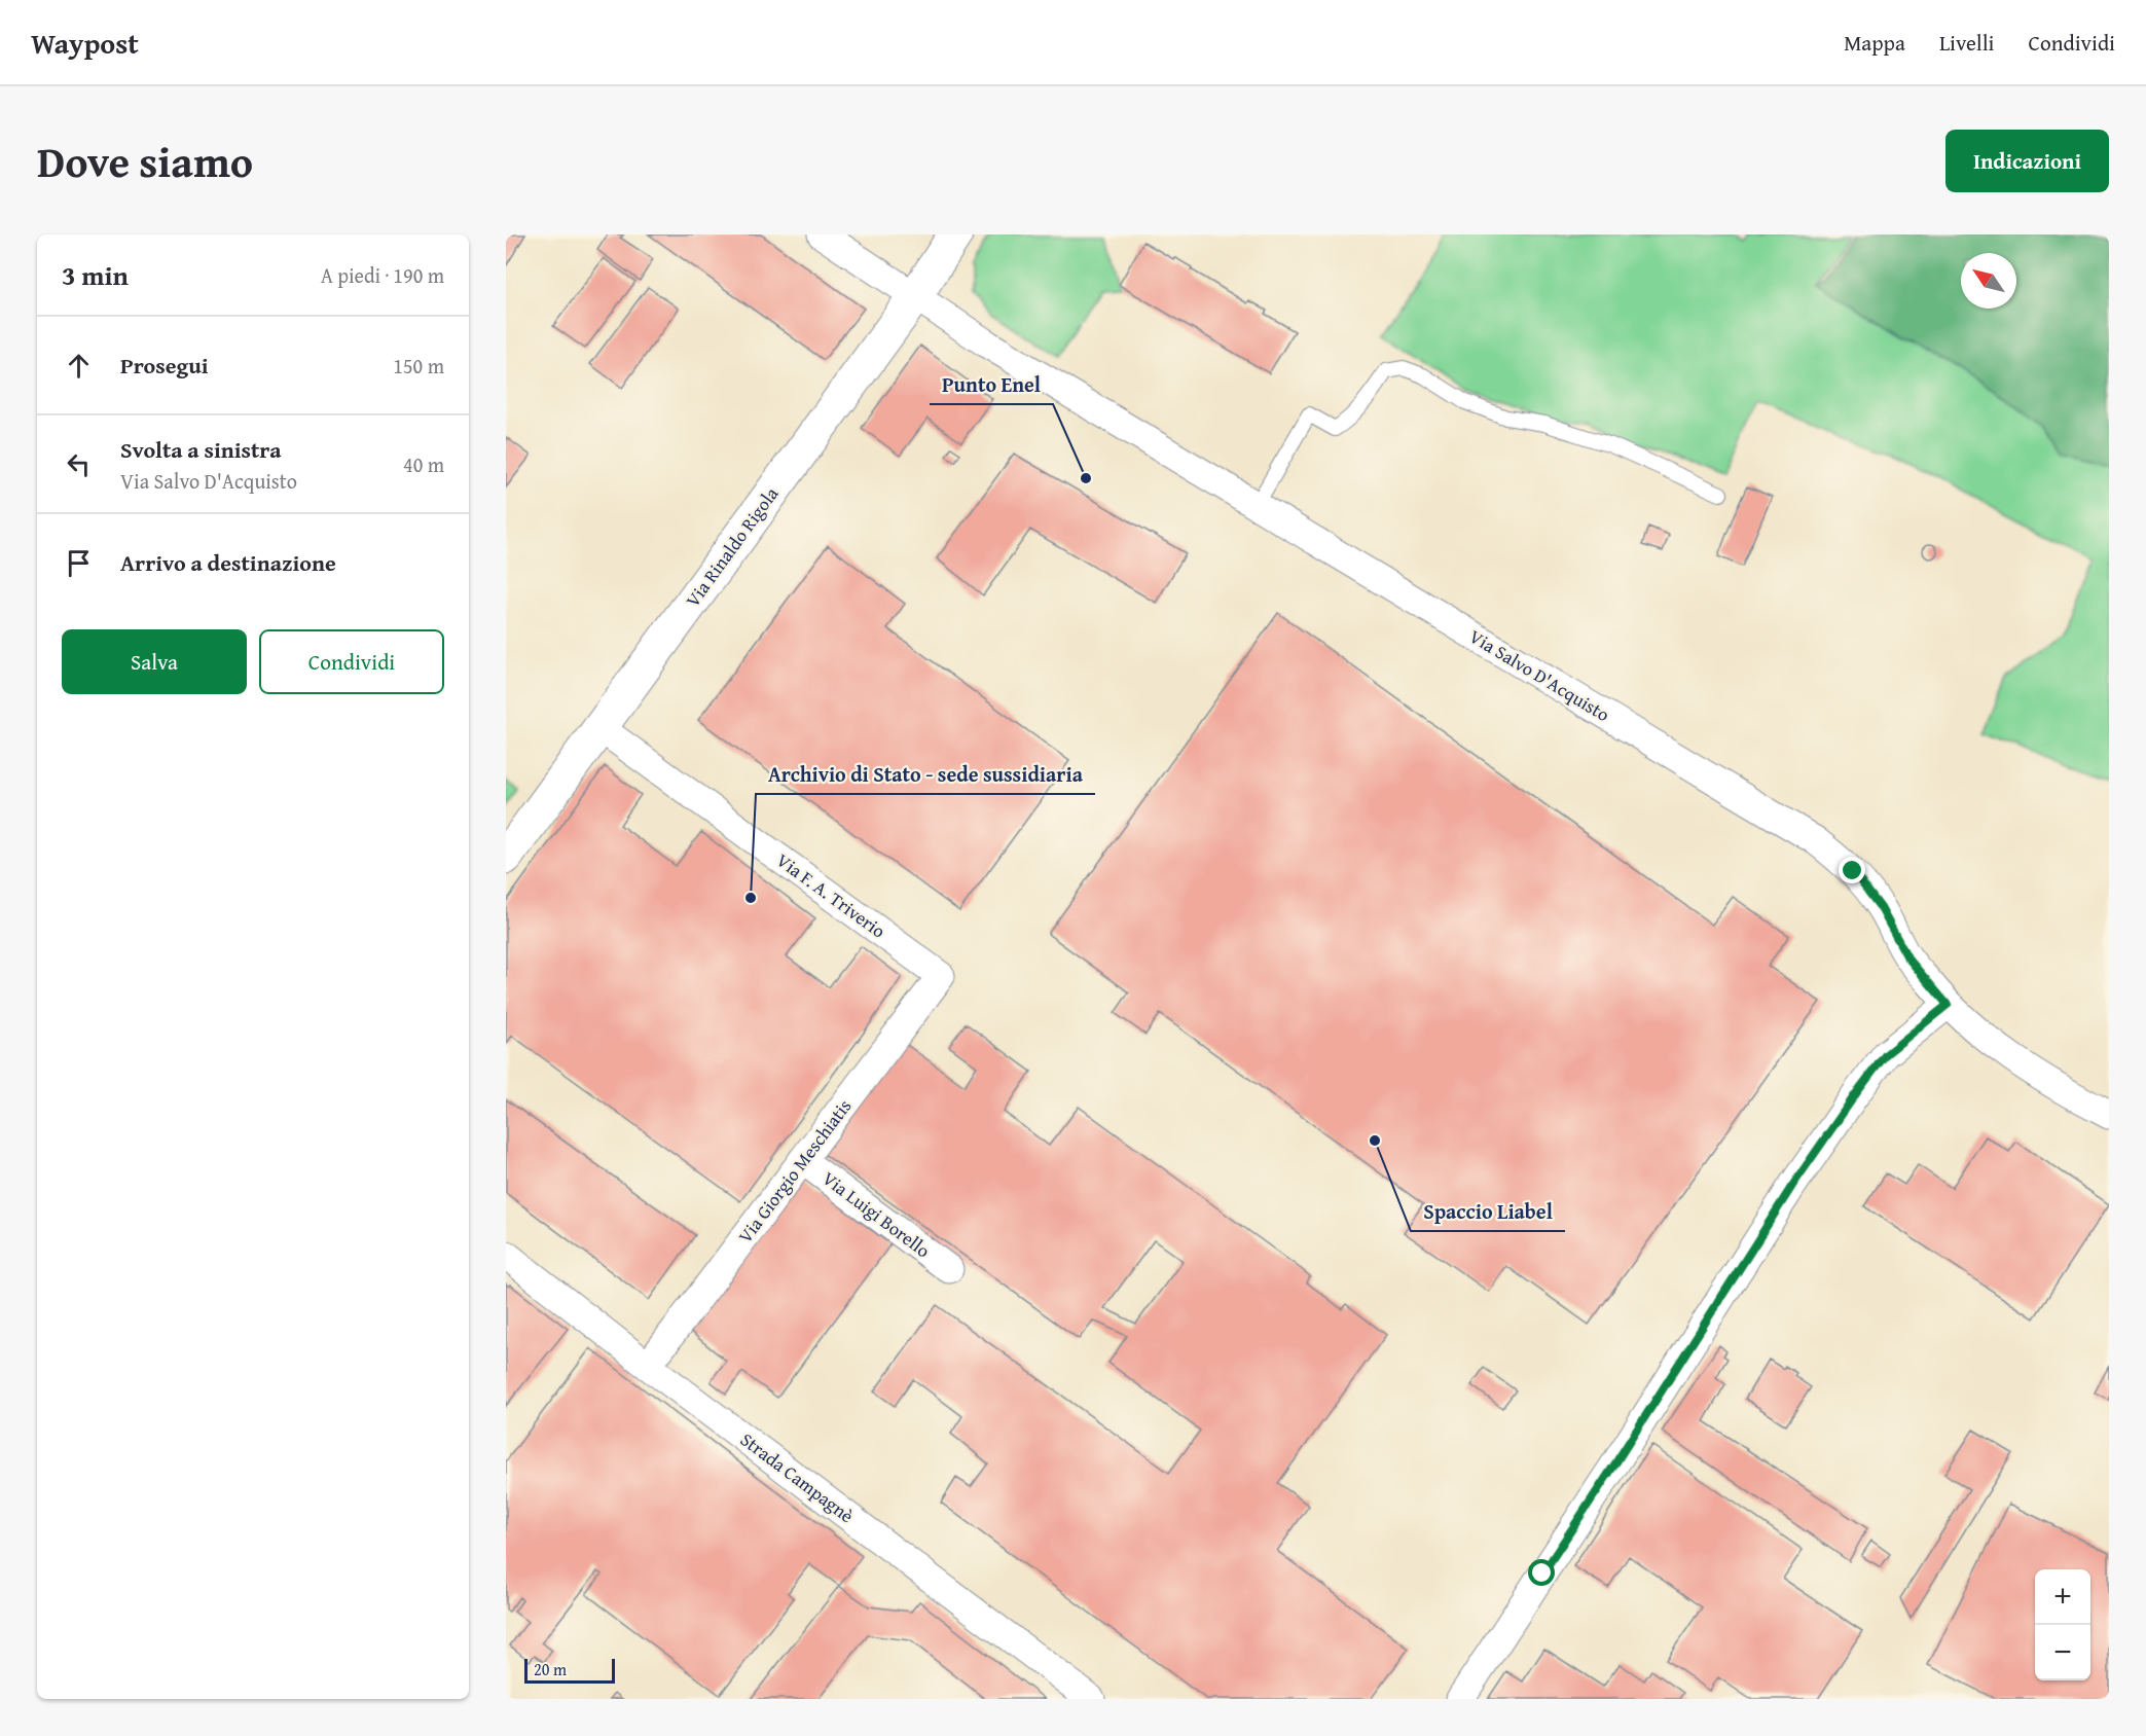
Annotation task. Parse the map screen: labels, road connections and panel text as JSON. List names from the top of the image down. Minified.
{"streets":{"street":["Via Rinaldo Rigola","Via Salvo D'Acquisto","Via F. A. Triverio","Via Giorgio Meschiatis","Via Luigi Borello","Strada Campagnè"]},"crossings":[["Via Rinaldo Rigola","Via Salvo D'Acquisto"],["Via Rinaldo Rigola","Via F. A. Triverio"],["Via F. A. Triverio","Via Giorgio Meschiatis"],["Via Giorgio Meschiatis","Via Luigi Borello"],["Via Giorgio Meschiatis","Strada Campagnè"]],"places":["Punto Enel","Archivio di Stato - sede sussidiaria","Spaccio Liabel"],"scale_bar":"20 m","north":"top left","page":{"header":"Waypost","nav":["Mappa","Livelli","Condividi"],"title":"Dove siamo","buttons":["Indicazioni",["Salva","Condividi"]],"heading":["3 min","A piedi · 190 m"],"list":[["Prosegui","150 m"],["Svolta a sinistra","Via Salvo D'Acquisto","40 m"],"Arrivo a destinazione"],"map_buttons":["+","−"],"scale":"20 m"}}
